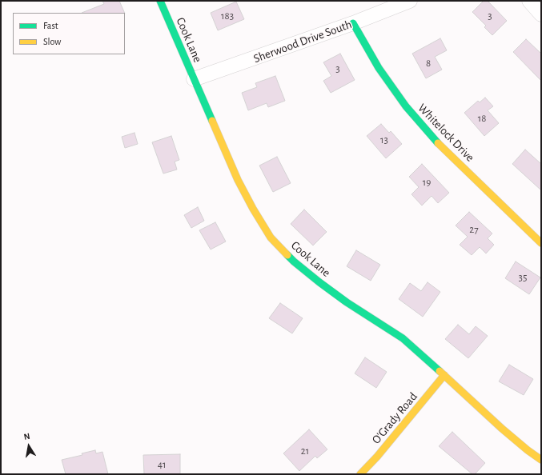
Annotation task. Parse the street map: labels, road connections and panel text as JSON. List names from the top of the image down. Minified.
{"streets":{"street":["Cook Lane","Sherwood Drive South","Whitelock Drive","O'Grady Road"]},"crossings":[["Cook Lane","Sherwood Drive South"],["Cook Lane","O'Grady Road"],["Sherwood Drive South","Whitelock Drive"]],"house_numbers":["183","3","8","3","18","13","19","27","35","21","41"],"legend":["Fast","Slow"],"north":"top"}
